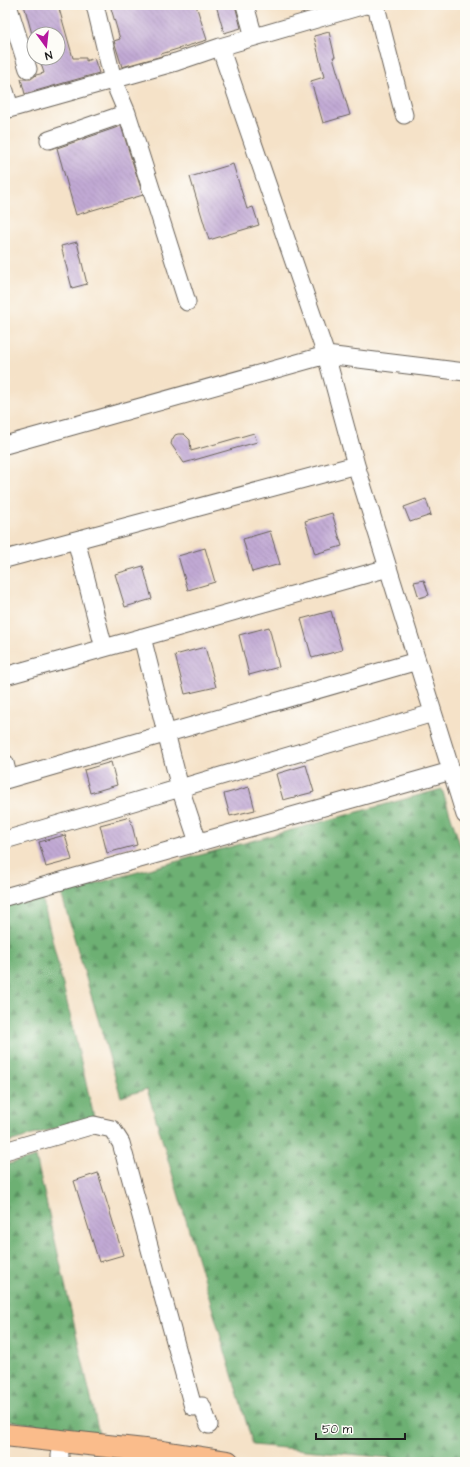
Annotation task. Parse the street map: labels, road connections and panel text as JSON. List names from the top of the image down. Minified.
{"scale_bar":"50 m","north":"bottom"}
